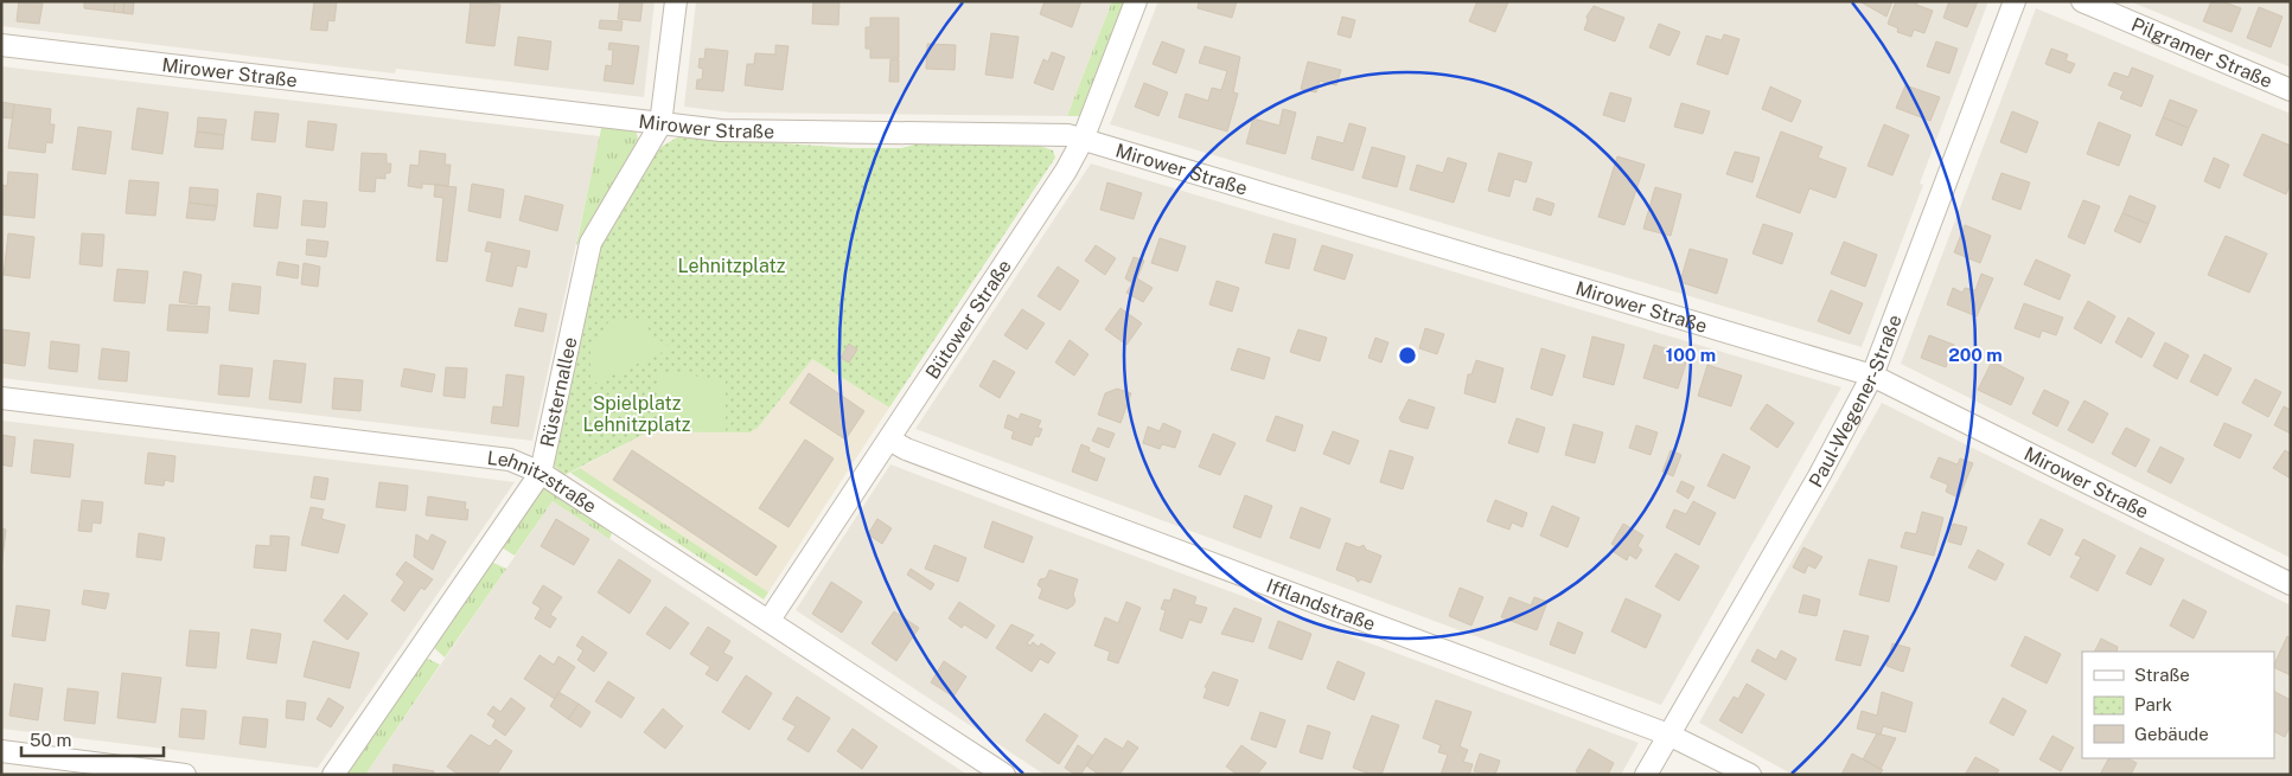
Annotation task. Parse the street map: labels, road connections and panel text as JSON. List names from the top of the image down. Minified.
{"streets":{"street":["Pilgramer Straße","Mirower Straße","Bütower Straße","Rüsternallee","Paul-Wegener-Straße","Lehnitzstraße","Ifflandstraße"]},"crossings":[["Mirower Straße","Bütower Straße"],["Mirower Straße","Rüsternallee"],["Mirower Straße","Paul-Wegener-Straße"],["Bütower Straße","Lehnitzstraße"],["Bütower Straße","Ifflandstraße"],["Rüsternallee","Lehnitzstraße"],["Paul-Wegener-Straße","Ifflandstraße"]],"parks":["Lehnitzplatz","Spielplatz Lehnitzplatz"],"legend":["Straße","Park","Gebäude"],"scale_bar":"50 m","rings":["100 m","200 m"]}
